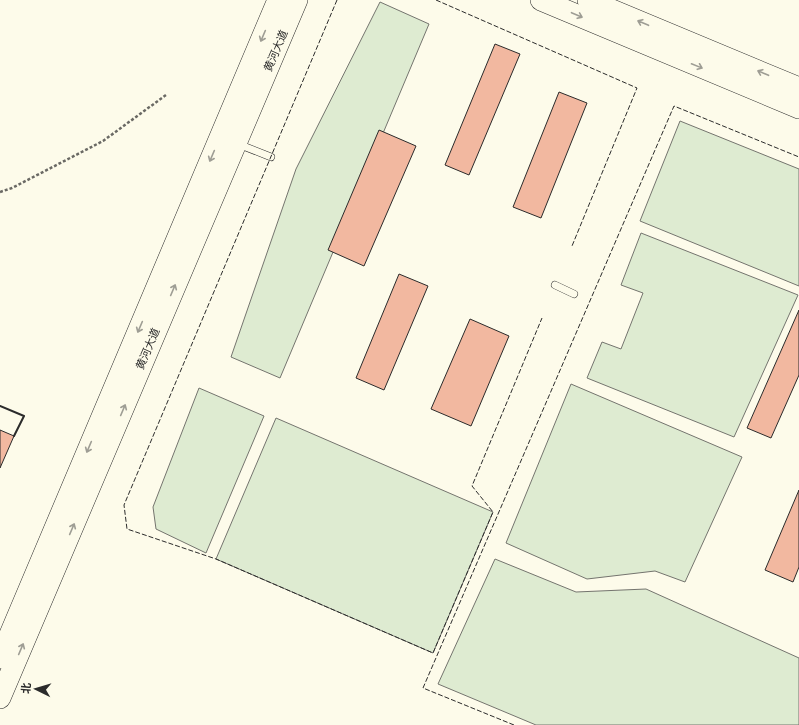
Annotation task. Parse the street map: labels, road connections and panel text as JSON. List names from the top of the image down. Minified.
{"streets":{"main road":["黄河大道"]},"north":"left"}
